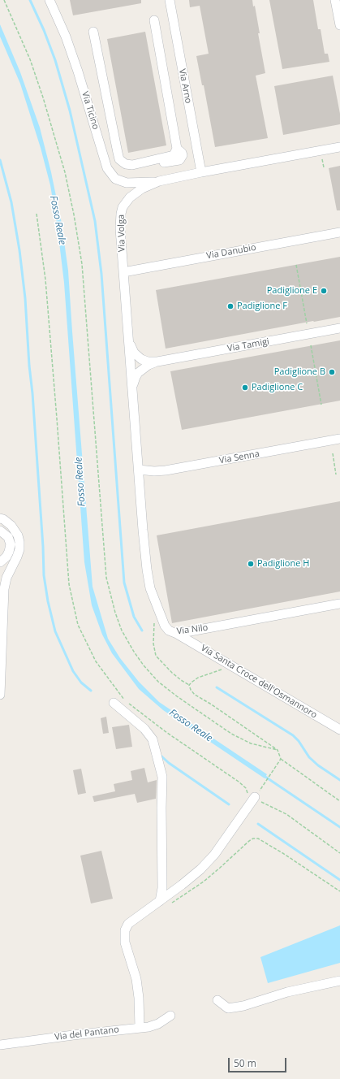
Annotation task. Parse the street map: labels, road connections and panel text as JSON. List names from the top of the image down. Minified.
{"streets":{"street":["Via Arno","Via Ticino","Via Volga","Via Danubio","Via Tamigi","Via Senna","Via Nilo","Via Santa Croce dell'Osmannoro","Via del Pantano"]},"crossings":[["Via Arno","Via Volga"],["Via Ticino","Via Volga"],["Via Volga","Via Danubio"],["Via Volga","Via Tamigi"],["Via Volga","Via Senna"],["Via Volga","Via Nilo"],["Via Senna","Via Nilo"],["Via Nilo","Via Santa Croce dell'Osmannoro"]],"water":["Fosso Reale"],"places":["Padiglione E","Padiglione F","Padiglione B","Padiglione C","Padiglione H"],"scale_bar":"50 m"}
